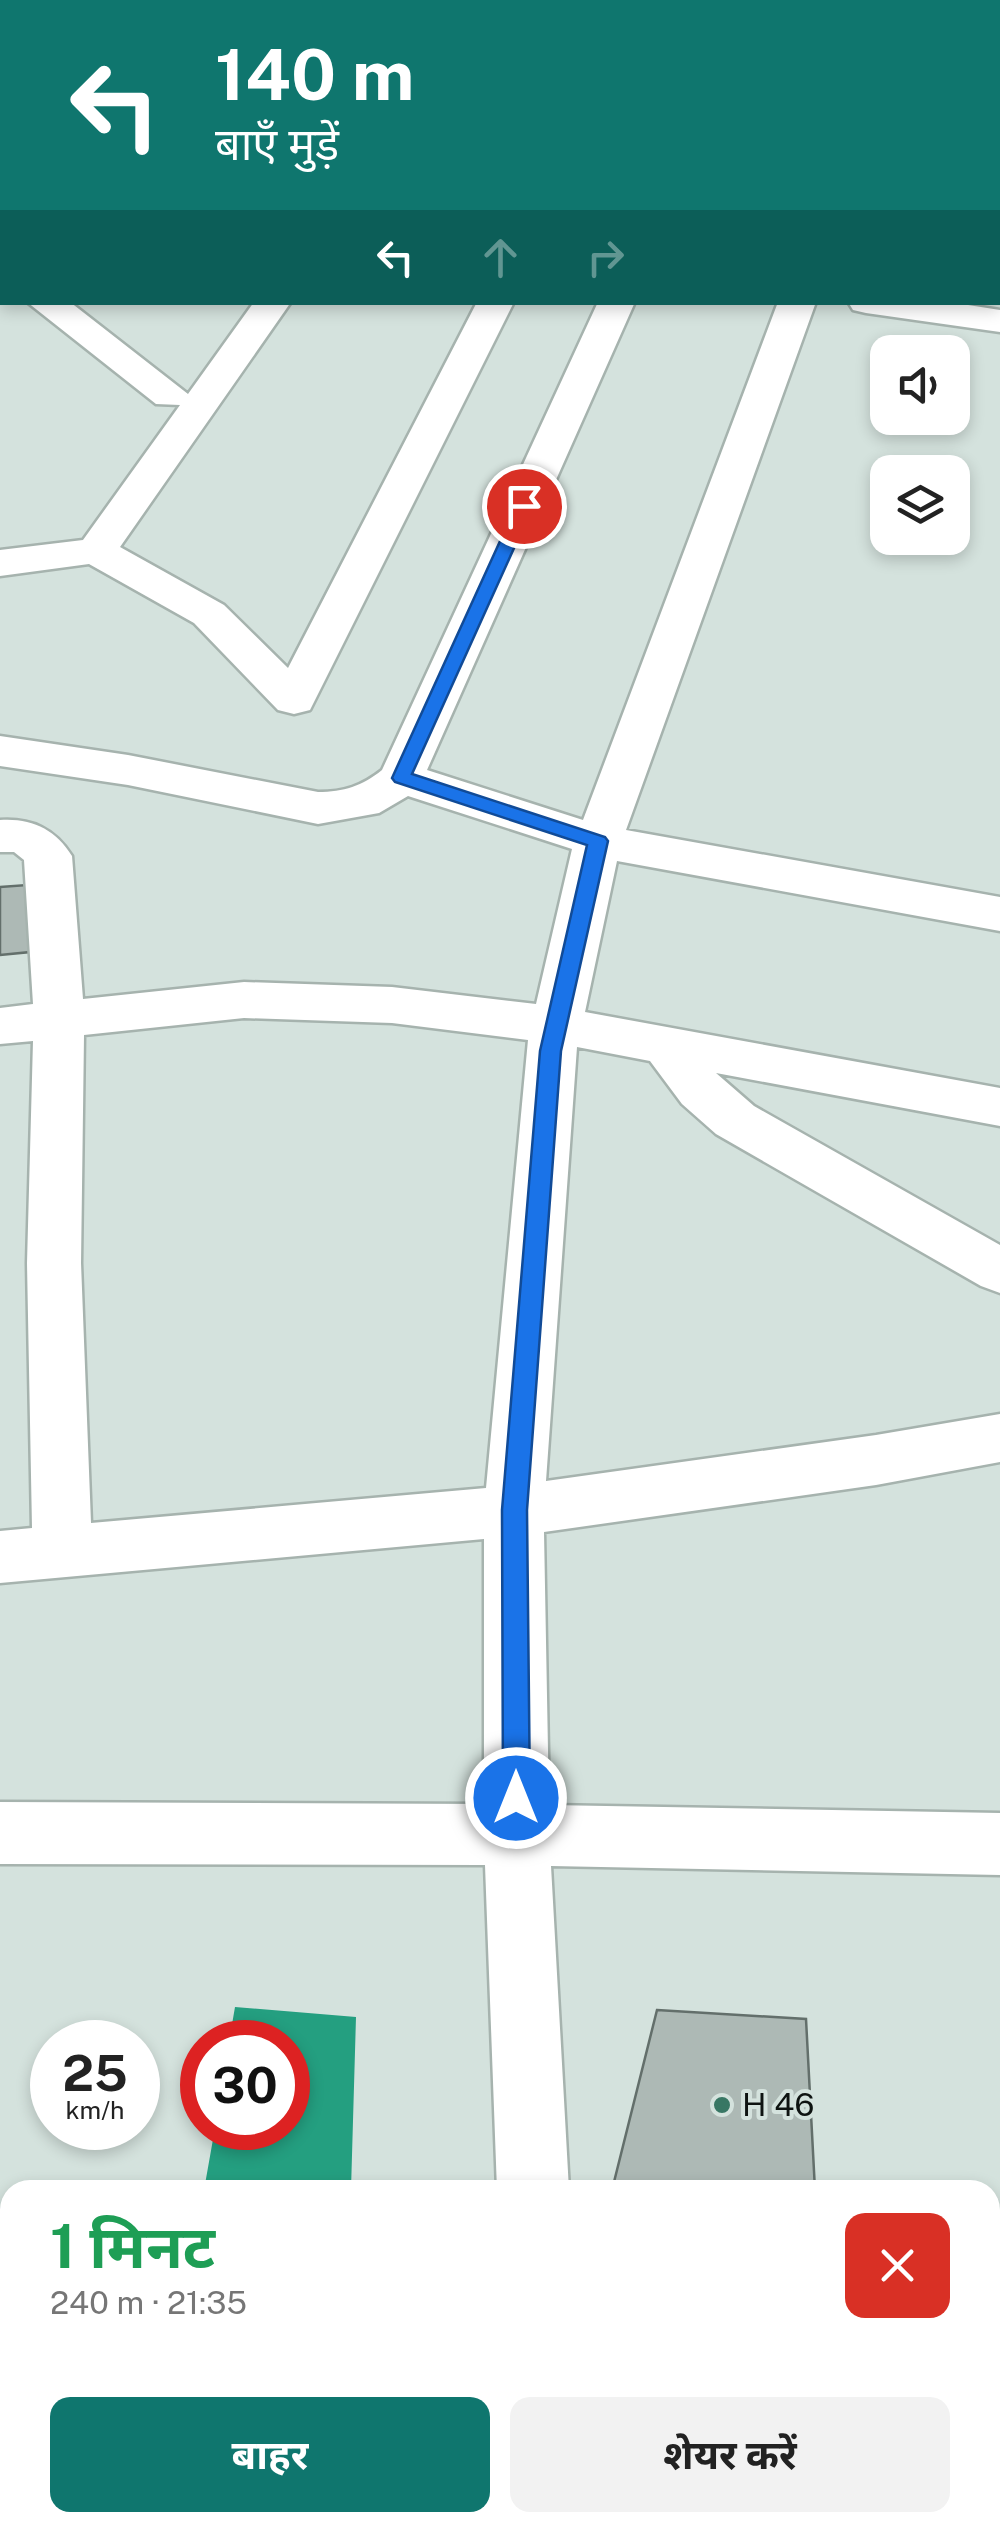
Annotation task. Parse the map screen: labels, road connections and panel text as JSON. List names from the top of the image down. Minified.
{"places":["H 46"],"page":{"turn":["140 m","बाएँ मुड़ें"],"speed":"25 km/h","limit":"30","heading":["1 मिनट","240 m · 21:35"],"buttons":["बाहर","शेयर करें"]}}
